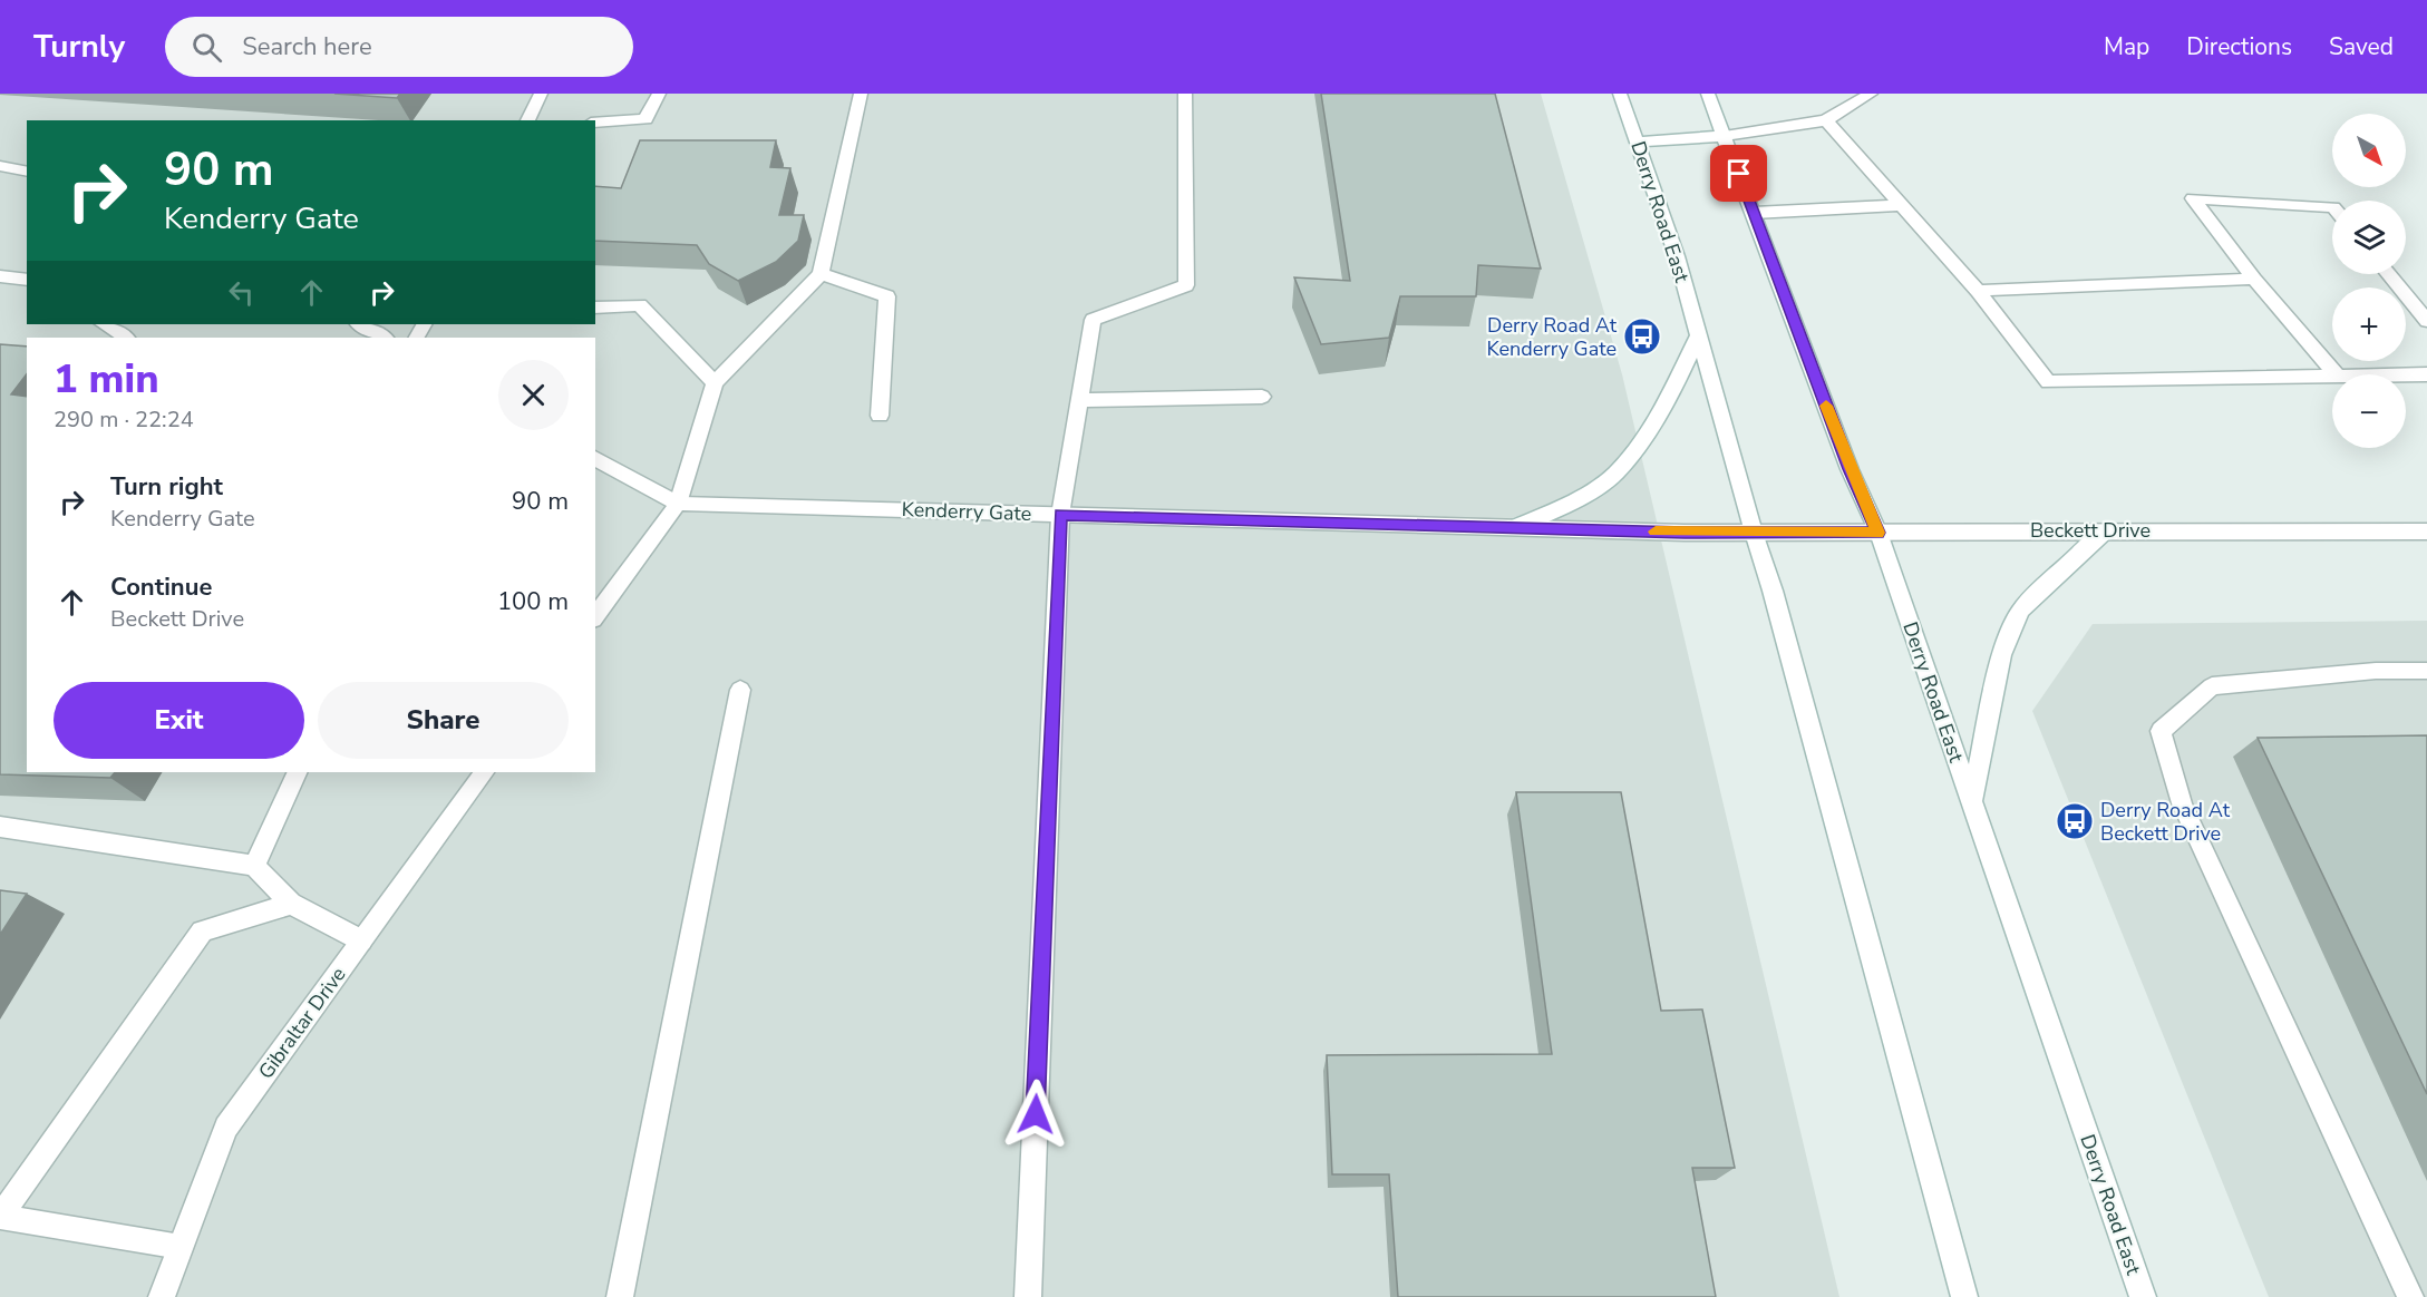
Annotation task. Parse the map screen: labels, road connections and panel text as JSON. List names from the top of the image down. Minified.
{"streets":{"main road":["Derry Road East","Kenderry Gate","Beckett Drive","Gibraltar Drive"]},"crossings":[["Derry Road East","Kenderry Gate"],["Derry Road East","Beckett Drive"],["Kenderry Gate","Beckett Drive"]],"places":{"bus stop":["Derry Road At Kenderry Gate","Derry Road At Beckett Drive"]},"north":"bottom right","page":{"header":"Turnly","search":"Search here","nav":["Map","Directions","Saved"],"map_buttons":["+","−"],"turn":["90 m","Kenderry Gate"],"heading":["1 min","290 m · 22:24"],"list":[{"name":"Turn right","note":"Kenderry Gate","value":"90 m"},{"name":"Continue","note":"Beckett Drive","value":"100 m"}],"buttons":["Exit","Share"]}}
